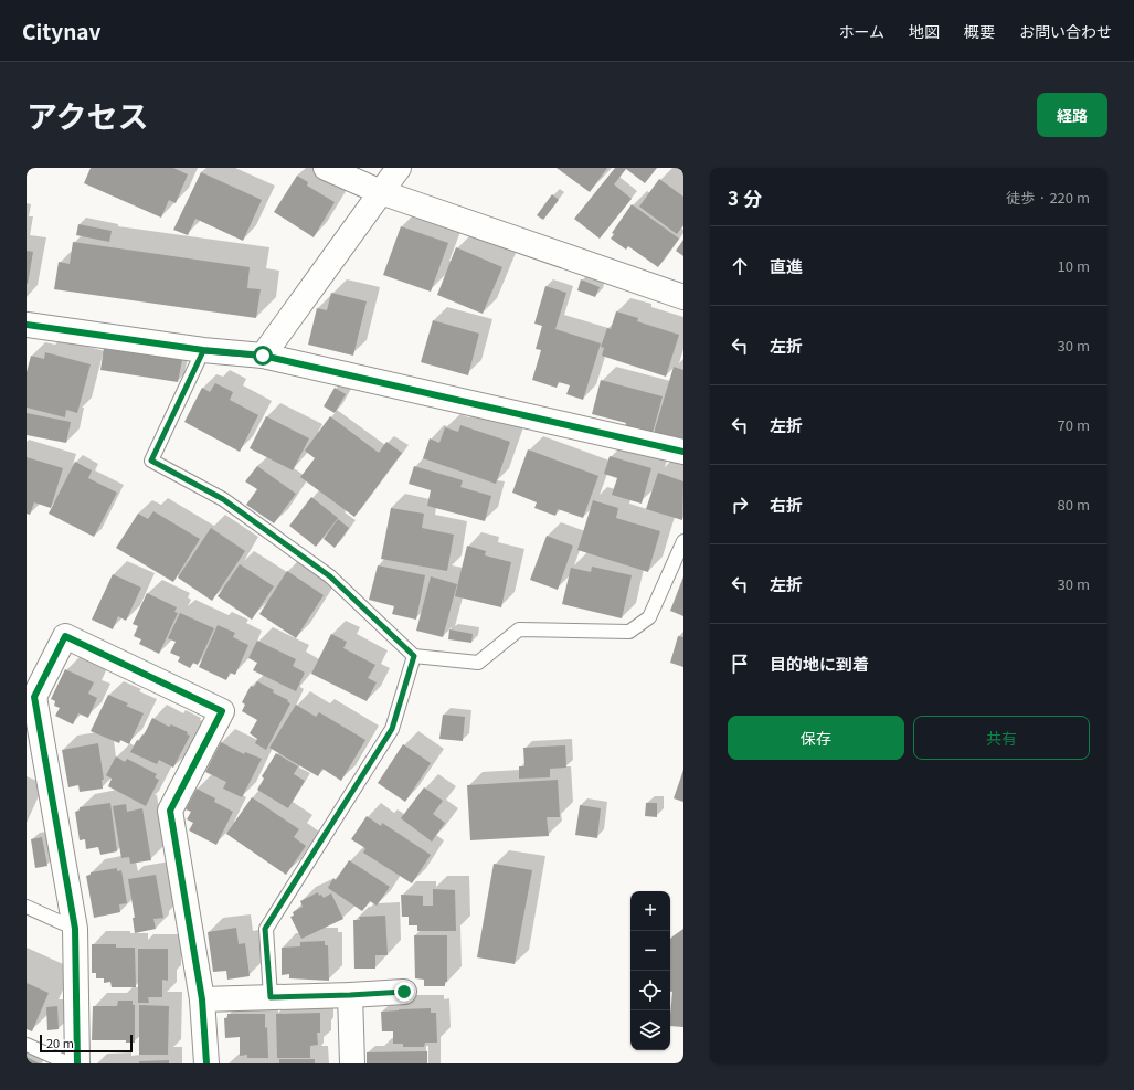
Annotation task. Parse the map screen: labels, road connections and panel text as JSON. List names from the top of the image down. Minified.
{"scale_bar":"20 m","page":{"header":"Citynav","nav":["ホーム","地図","概要","お問い合わせ"],"title":"アクセス","buttons":["経路",["保存","共有"]],"heading":["3 分","徒歩 · 220 m"],"list":[["直進","10 m"],["左折","30 m"],["左折","70 m"],["右折","80 m"],["左折","30 m"],"目的地に到着"],"map_buttons":["+","−"],"scale":"20 m"}}
